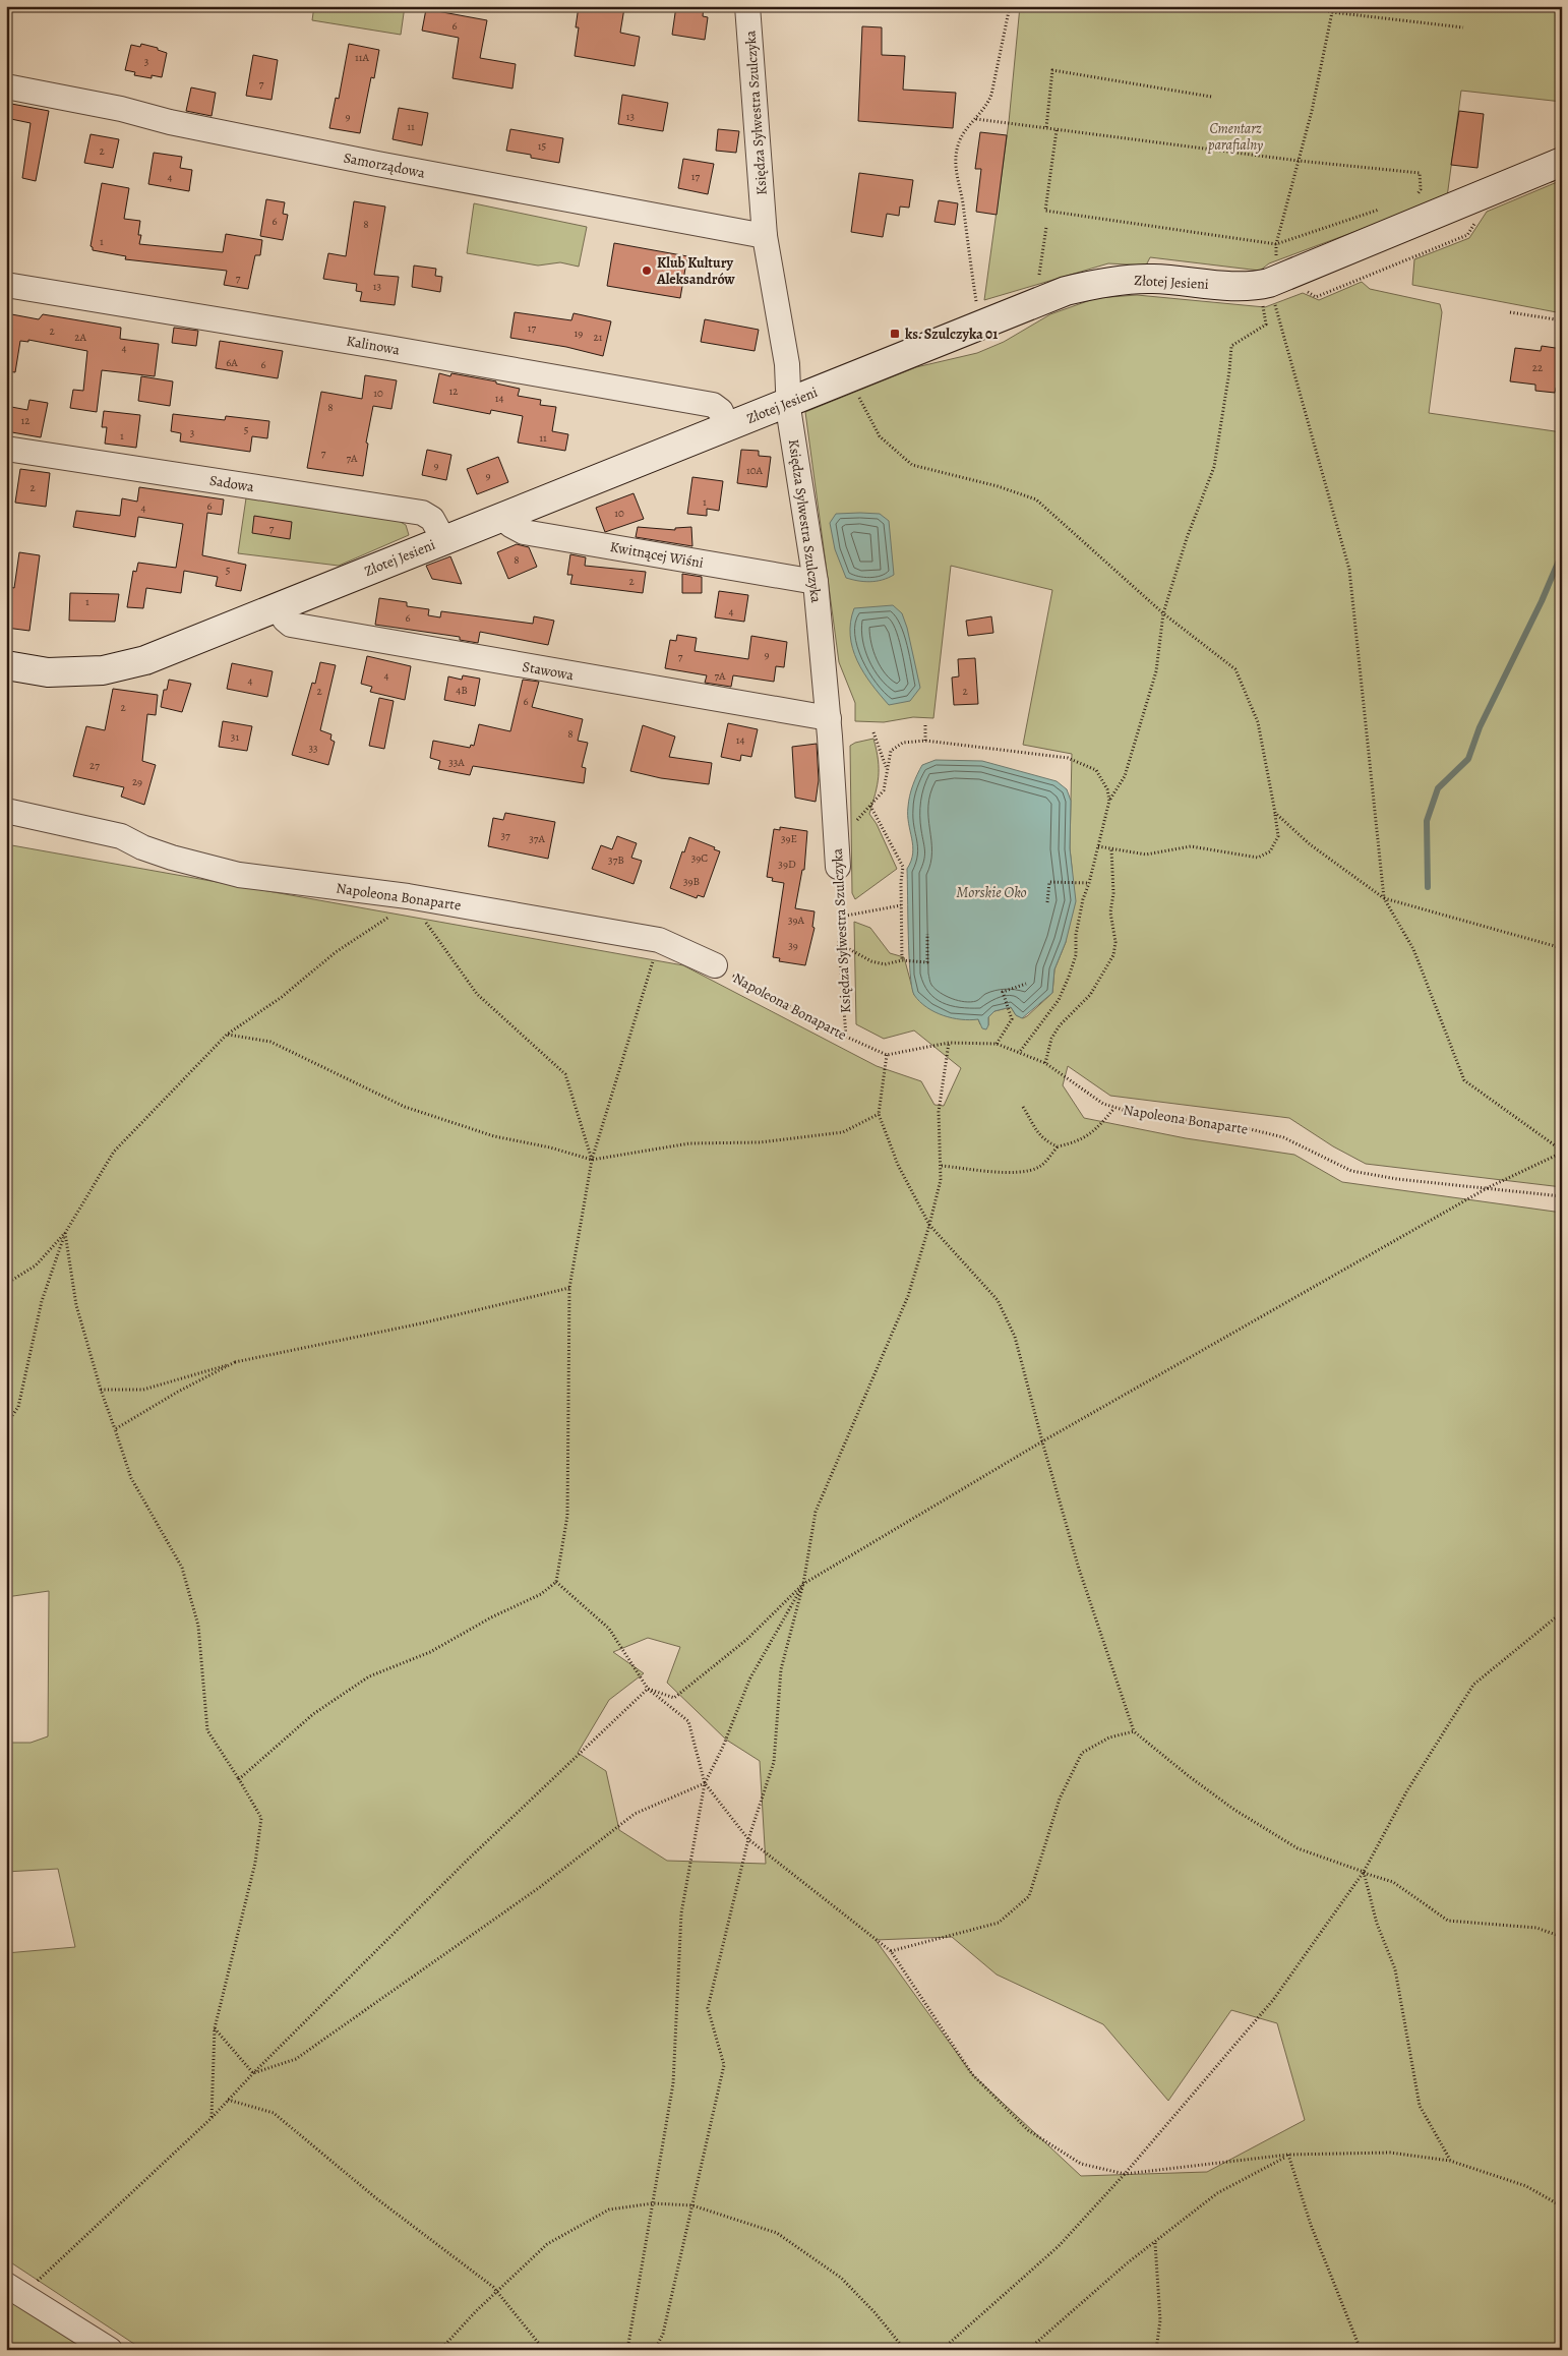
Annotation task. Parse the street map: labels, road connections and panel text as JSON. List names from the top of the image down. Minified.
{"streets":{"street":["Księdza Sylwestra Szulczyka","Samorządowa","Złotej Jesieni","Kalinowa","Sadowa","Kwitnącej Wiśni","Stawowa","Napoleona Bonaparte"]},"crossings":[["Księdza Sylwestra Szulczyka","Samorządowa"],["Księdza Sylwestra Szulczyka","Złotej Jesieni"],["Księdza Sylwestra Szulczyka","Kwitnącej Wiśni"],["Księdza Sylwestra Szulczyka","Stawowa"],["Księdza Sylwestra Szulczyka","Napoleona Bonaparte"],["Złotej Jesieni","Kalinowa"],["Złotej Jesieni","Sadowa"],["Złotej Jesieni","Kwitnącej Wiśni"],["Złotej Jesieni","Stawowa"]],"water":["Morskie Oko"],"parks":["Cmentarz parafialny"],"places":{"other":["Klub Kultury Aleksandrów"],"transit":["ks. Szulczyka 01"]},"house_numbers":["6","11A","3","7","9","13","11","15","2","17","4","6","8","1","7","13","17","2","19","2A","21","4","6A","6","22","12","10","14","8","12","5","3","1","11","7","7A","9","10A","9","2","1","6","4","10","7","8","5","2","1","4","6","9","7","4","7A","4","4B","2","2","6","2","8","31","14","33","33A","27","29","37","37A","39E","39C","37B","39D","39B","39A","39"]}
